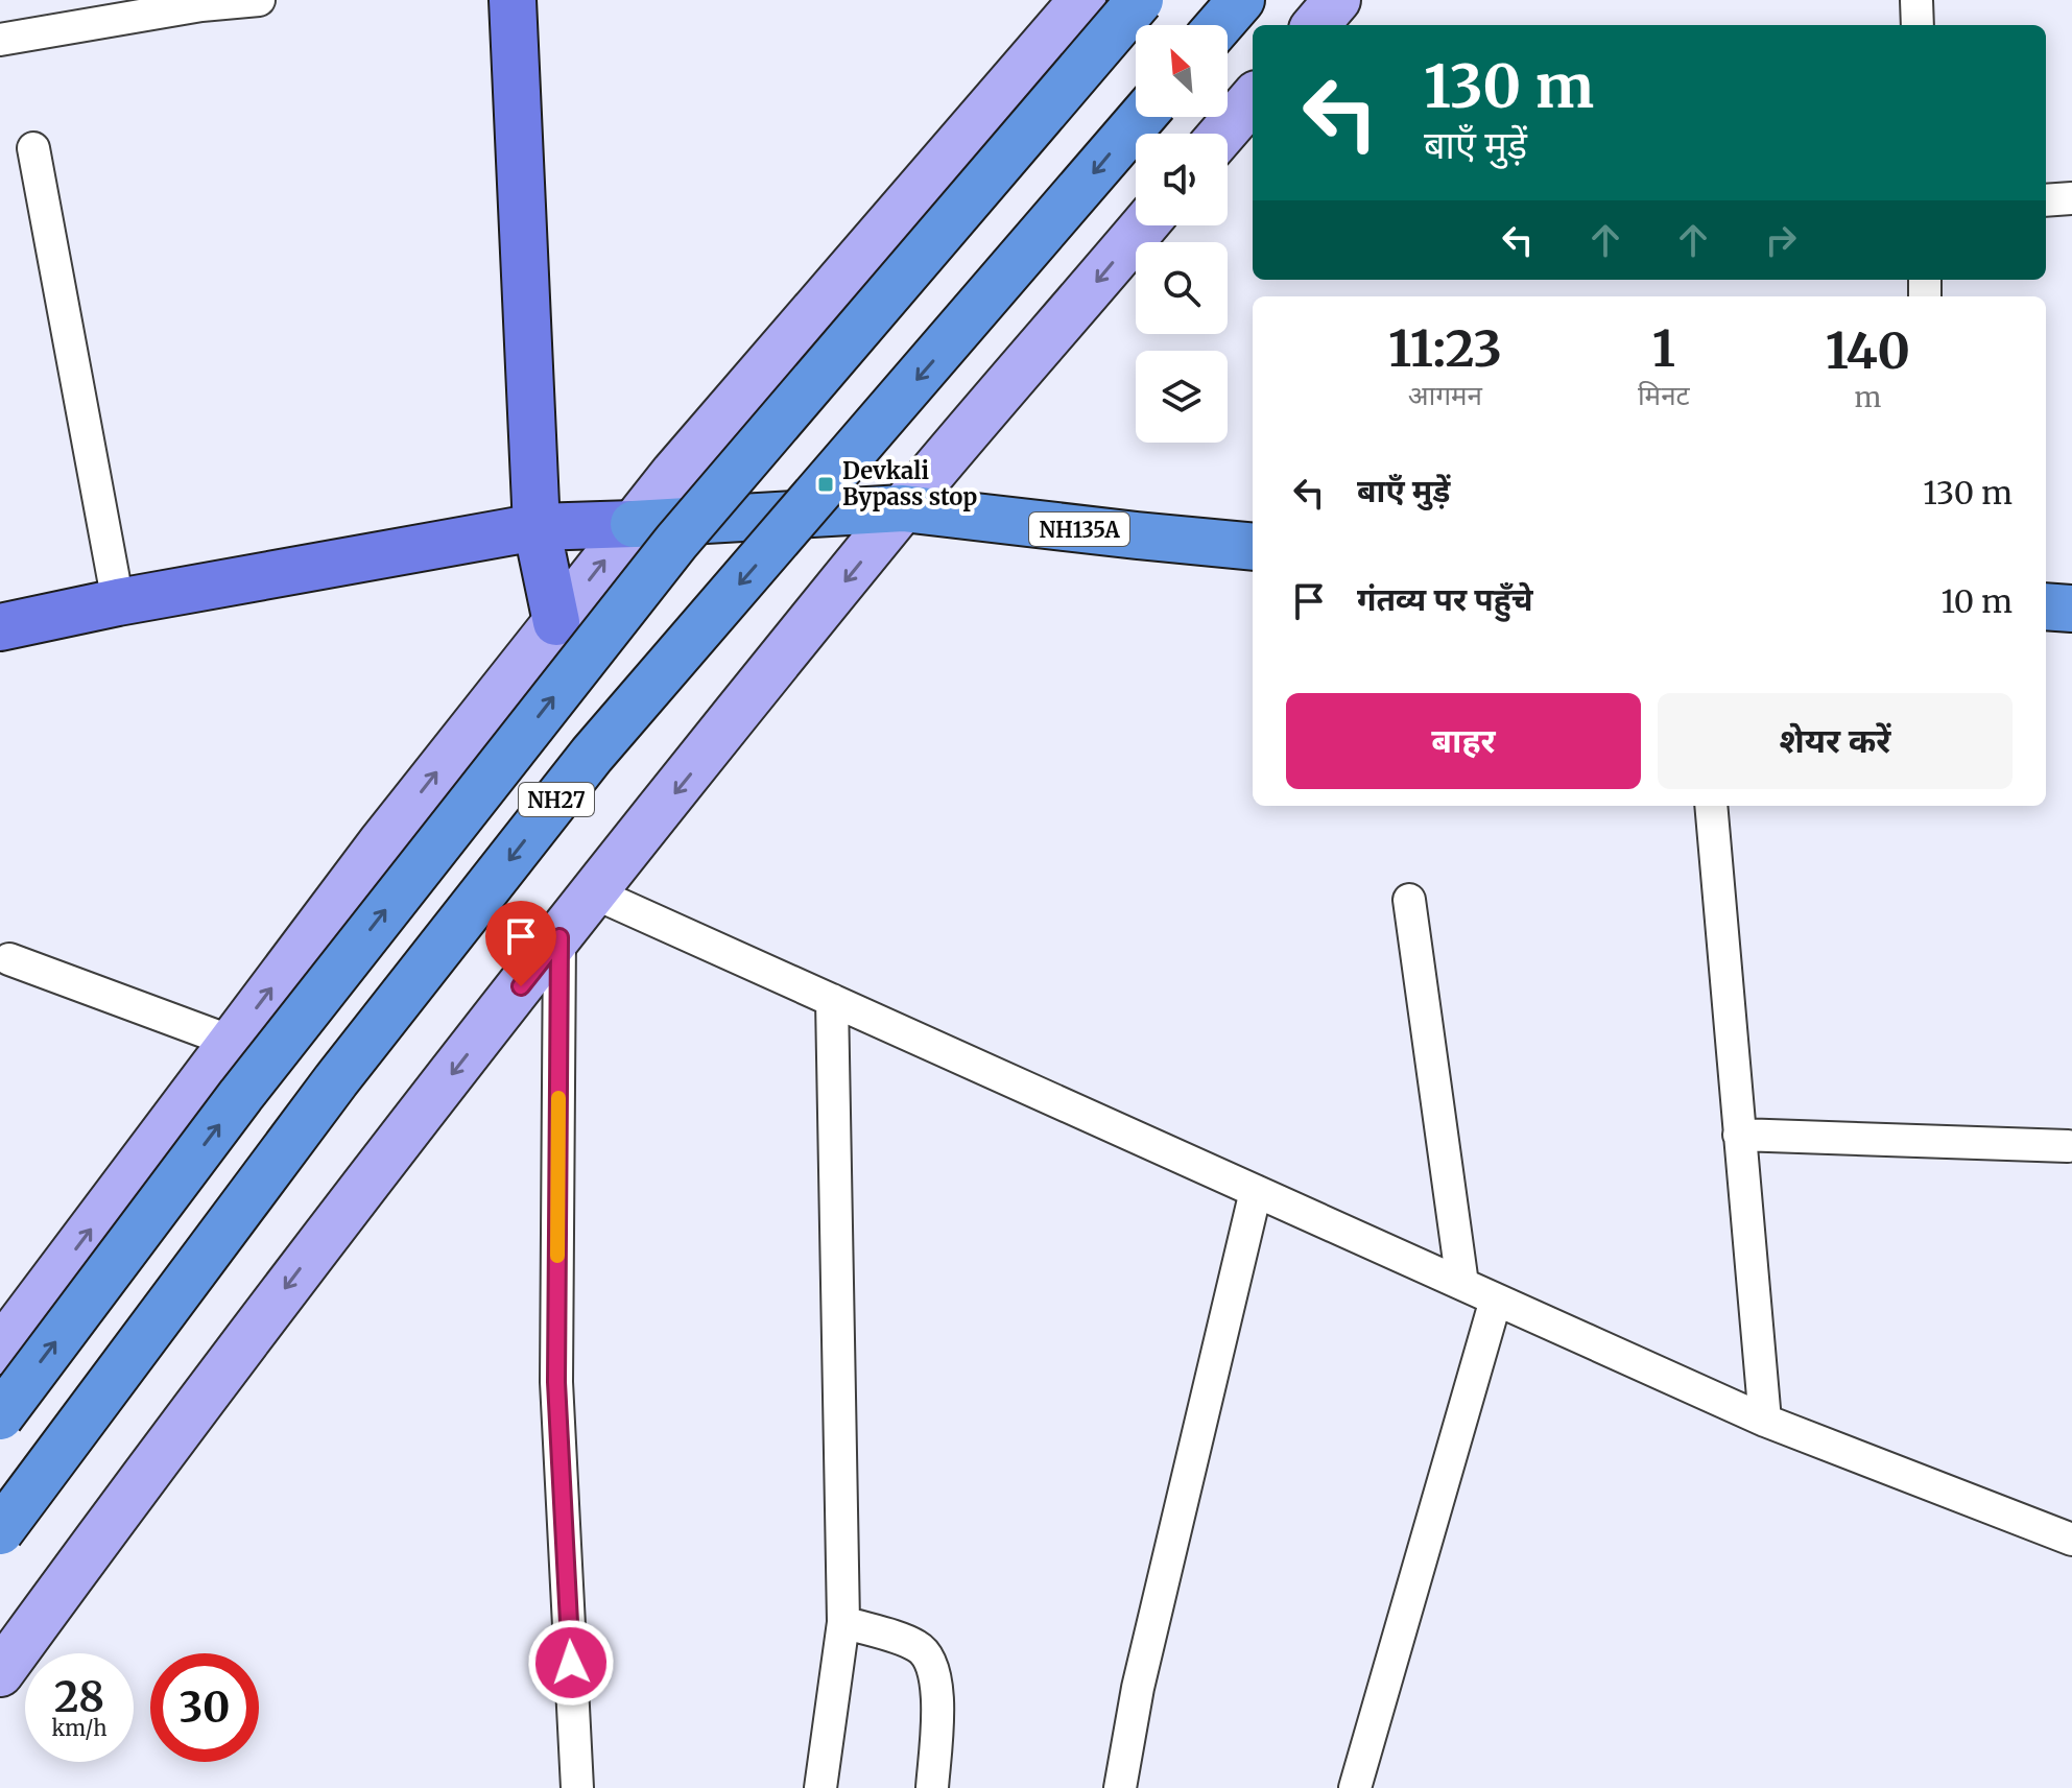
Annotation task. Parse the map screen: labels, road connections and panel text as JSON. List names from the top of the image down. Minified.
{"streets":{"highway":["NH135A","NH27"]},"places":{"transit":["Devkali Bypass stop"]},"north":"top left","page":{"turn":["130 m","बाएँ मुड़ें"],"eta":["11:23","आगमन","1","मिनट","140","m"],"list":[{"name":"बाएँ मुड़ें","value":"130 m"},{"name":"गंतव्य पर पहुँचे","value":"10 m"}],"buttons":["बाहर","शेयर करें"],"speed":"28 km/h","limit":"30"}}
